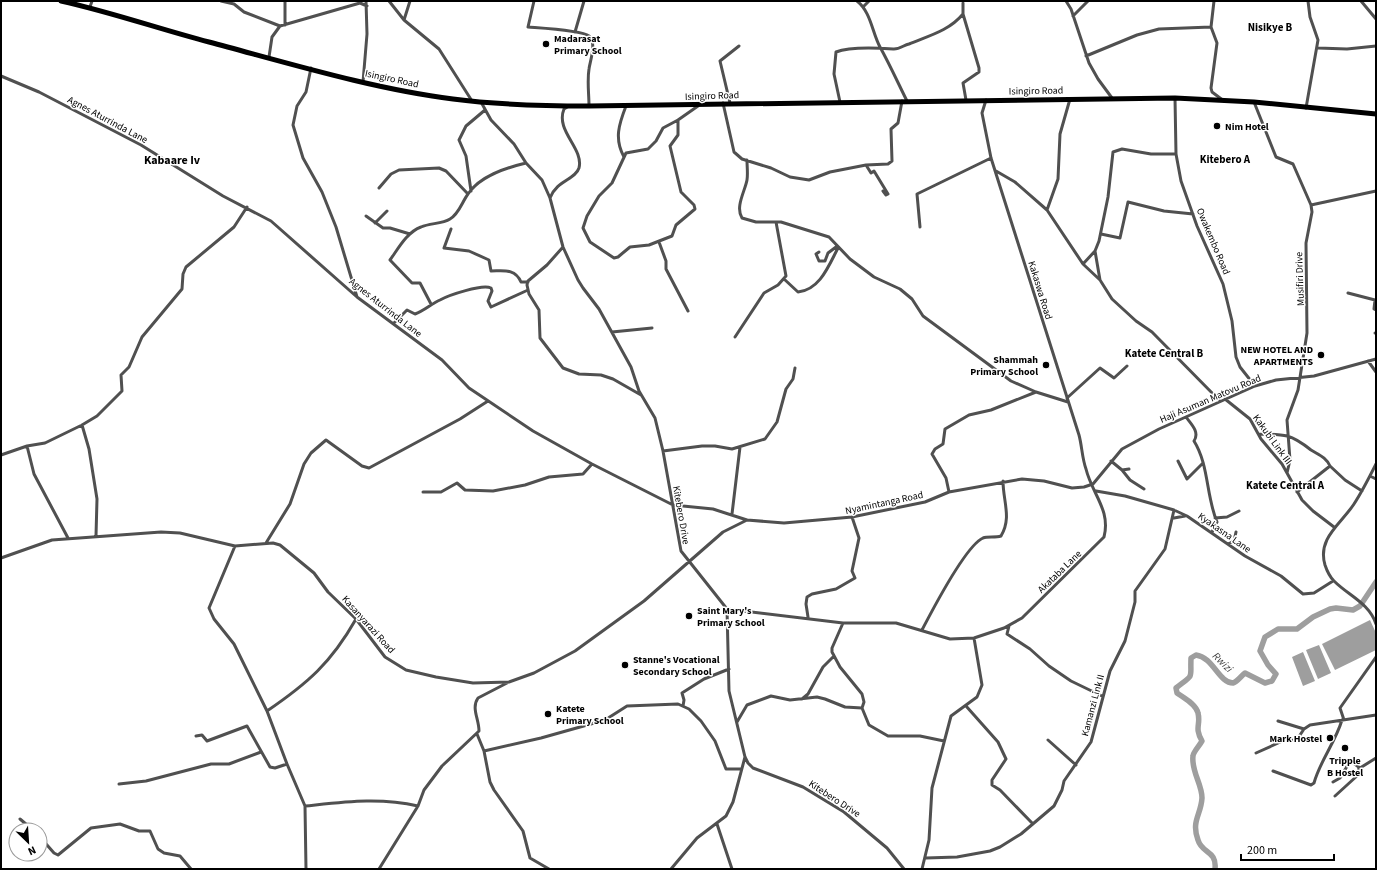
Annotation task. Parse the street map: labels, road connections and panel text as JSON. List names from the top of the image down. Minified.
{"streets":{"main road":["Isingiro Road"],"street":["Agnes Aturrinda Lane","Owakembo Road","Musifiri Drive","Kakaswa Road","Haji Asuman Matovu Road","Kakubi Link III","Nyamintanga Road","Kitebero Drive","Kyakasna Lane","Akataba Lane","Kasanyarazi Road","Kamanzi Link II"]},"crossings":[["Isingiro Road","Owakembo Road"],["Isingiro Road","Musifiri Drive"],["Isingiro Road","Kakaswa Road"],["Isingiro Road","Kitebero Drive"],["Agnes Aturrinda Lane","Nyamintanga Road"],["Agnes Aturrinda Lane","Kitebero Drive"],["Owakembo Road","Haji Asuman Matovu Road"],["Musifiri Drive","Haji Asuman Matovu Road"],["Musifiri Drive","Kakubi Link III"],["Kakaswa Road","Haji Asuman Matovu Road"],["Kakaswa Road","Nyamintanga Road"],["Kakaswa Road","Akataba Lane"],["Haji Asuman Matovu Road","Kakubi Link III"],["Haji Asuman Matovu Road","Nyamintanga Road"],["Haji Asuman Matovu Road","Akataba Lane"],["Nyamintanga Road","Akataba Lane"],["Kitebero Drive","Akataba Lane"],["Kitebero Drive","Kasanyarazi Road"],["Kyakasna Lane","Akataba Lane"],["Kyakasna Lane","Kamanzi Link II"]],"districts":["Nisikye B","Kitebero A","Kabaare Iv","Katete Central B","Katete Central A"],"water":["Rwizi"],"places":["Madarasat Primary School","Nim Hotel","NEW HOTEL AND APARTMENTS","Shammah Primary School","Saint Mary's Primary School","Stanne's Vocational Secondary School","Katete Primary School","Mark Hostel","Tripple B Hostel"],"scale_bar":"200 m","north":"bottom right"}
